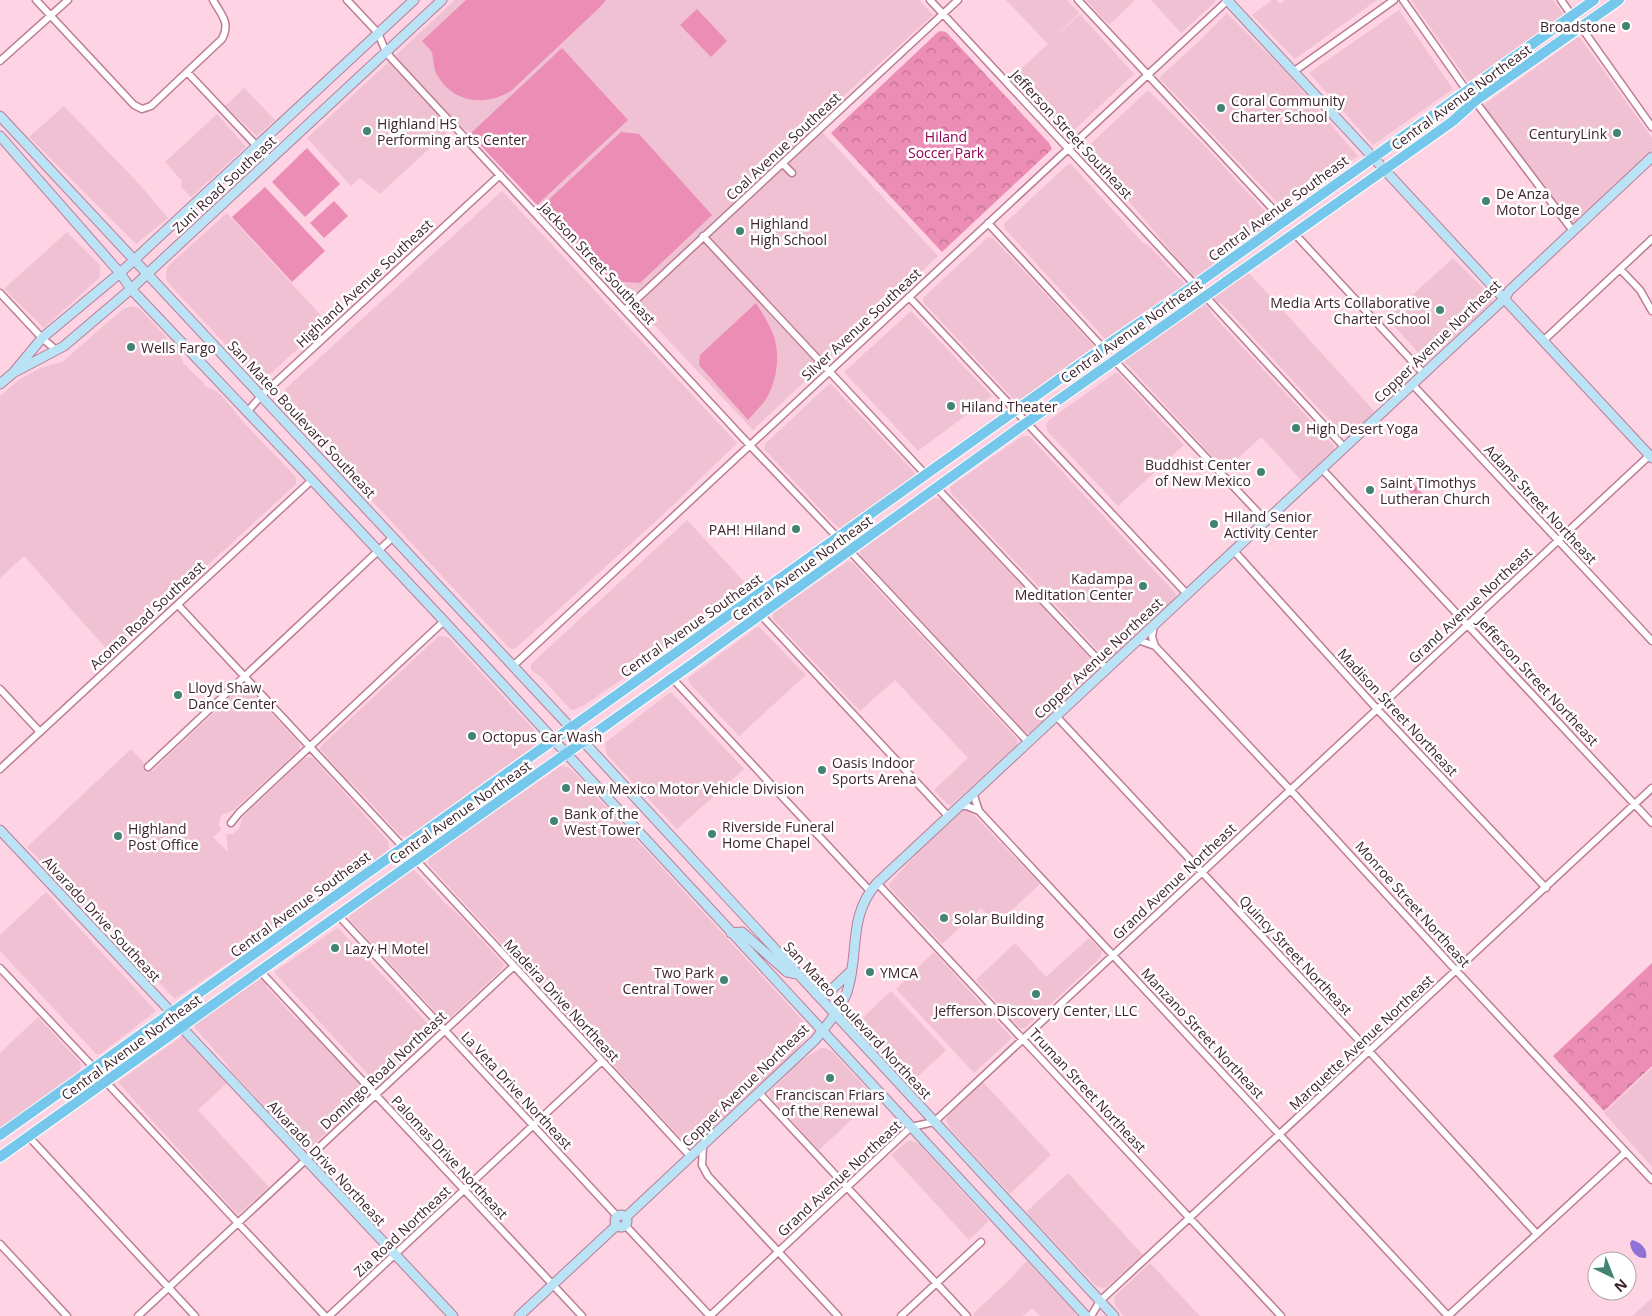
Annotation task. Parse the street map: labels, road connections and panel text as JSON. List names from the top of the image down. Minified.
{"streets":{"main road":["Central Avenue Northeast","Zuni Road Southeast","Central Avenue Southeast","Copper Avenue Northeast","San Mateo Boulevard Southeast","Alvarado Drive Southeast","San Mateo Boulevard Northeast","Alvarado Drive Northeast"],"street":["Jefferson Street Southeast","Coal Avenue Southeast","Jackson Street Southeast","Highland Avenue Southeast","Silver Avenue Southeast","Adams Street Northeast","Grand Avenue Northeast","Acoma Road Southeast","Jefferson Street Northeast","Madison Street Northeast","Monroe Street Northeast","Quincy Street Northeast","Madeira Drive Northeast","Manzano Street Northeast","Marquette Avenue Northeast","Domingo Road Northeast","La Veta Drive Northeast","Truman Street Northeast","Palomas Drive Northeast","Zia Road Northeast"]},"crossings":[["Central Avenue Northeast","San Mateo Boulevard Southeast"],["Central Avenue Northeast","Alvarado Drive Southeast"],["Central Avenue Northeast","Madeira Drive Northeast"],["Central Avenue Northeast","San Mateo Boulevard Northeast"],["Central Avenue Northeast","La Veta Drive Northeast"],["Central Avenue Northeast","Palomas Drive Northeast"],["Central Avenue Northeast","Alvarado Drive Northeast"],["Jefferson Street Southeast","Coal Avenue Southeast"],["Jefferson Street Southeast","Central Avenue Southeast"],["Jefferson Street Southeast","Silver Avenue Southeast"],["Coal Avenue Southeast","Jackson Street Southeast"],["Zuni Road Southeast","Jackson Street Southeast"],["Zuni Road Southeast","San Mateo Boulevard Southeast"],["Central Avenue Southeast","Jackson Street Southeast"],["Central Avenue Southeast","San Mateo Boulevard Southeast"],["Central Avenue Southeast","Alvarado Drive Southeast"],["Jackson Street Southeast","Highland Avenue Southeast"],["Jackson Street Southeast","Silver Avenue Southeast"],["Highland Avenue Southeast","San Mateo Boulevard Southeast"],["Silver Avenue Southeast","San Mateo Boulevard Southeast"],["Copper Avenue Northeast","Adams Street Northeast"],["Copper Avenue Northeast","Jefferson Street Northeast"],["Copper Avenue Northeast","Madison Street Northeast"],["Copper Avenue Northeast","Monroe Street Northeast"],["Copper Avenue Northeast","Quincy Street Northeast"],["Copper Avenue Northeast","Madeira Drive Northeast"],["Copper Avenue Northeast","San Mateo Boulevard Northeast"],["Copper Avenue Northeast","Manzano Street Northeast"],["Copper Avenue Northeast","La Veta Drive Northeast"],["Copper Avenue Northeast","Truman Street Northeast"],["Copper Avenue Northeast","Palomas Drive Northeast"],["San Mateo Boulevard Southeast","San Mateo Boulevard Northeast"],["Adams Street Northeast","Grand Avenue Northeast"],["Grand Avenue Northeast","Jefferson Street Northeast"],["Grand Avenue Northeast","Madison Street Northeast"],["Grand Avenue Northeast","Monroe Street Northeast"],["Grand Avenue Northeast","Quincy Street Northeast"],["Grand Avenue Northeast","San Mateo Boulevard Northeast"],["Grand Avenue Northeast","Manzano Street Northeast"],["Grand Avenue Northeast","La Veta Drive Northeast"],["Grand Avenue Northeast","Truman Street Northeast"],["Jefferson Street Northeast","Marquette Avenue Northeast"],["Madison Street Northeast","Marquette Avenue Northeast"],["Monroe Street Northeast","Marquette Avenue Northeast"],["Alvarado Drive Southeast","Alvarado Drive Northeast"],["Quincy Street Northeast","Marquette Avenue Northeast"],["Madeira Drive Northeast","Domingo Road Northeast"],["Madeira Drive Northeast","Zia Road Northeast"],["San Mateo Boulevard Northeast","Marquette Avenue Northeast"],["Manzano Street Northeast","Marquette Avenue Northeast"],["Marquette Avenue Northeast","Truman Street Northeast"],["Domingo Road Northeast","La Veta Drive Northeast"],["Domingo Road Northeast","Palomas Drive Northeast"],["Domingo Road Northeast","Alvarado Drive Northeast"],["La Veta Drive Northeast","Zia Road Northeast"],["Palomas Drive Northeast","Zia Road Northeast"],["Alvarado Drive Northeast","Zia Road Northeast"]],"parks":["Hiland Soccer Park"],"places":["Broadstone","Coral Community Charter School","Highland HS Performing arts Center","CenturyLink","De Anza Motor Lodge","Highland High School","Media Arts Collaborative Charter School","Wells Fargo","Hiland Theater","High Desert Yoga","Buddhist Center of New Mexico","Saint Timothys Lutheran Church","Hiland Senior Activity Center","PAH! Hiland","Kadampa Meditation Center","Lloyd Shaw Dance Center","Octopus Car Wash","Oasis Indoor Sports Arena","New Mexico Motor Vehicle Division","Bank of the West Tower","Riverside Funeral Home Chapel","Highland Post Office","Solar Building","Lazy H Motel","YMCA","Two Park Central Tower","Jefferson Discovery Center, LLC","Franciscan Friars of the Renewal"],"north":"bottom right"}
